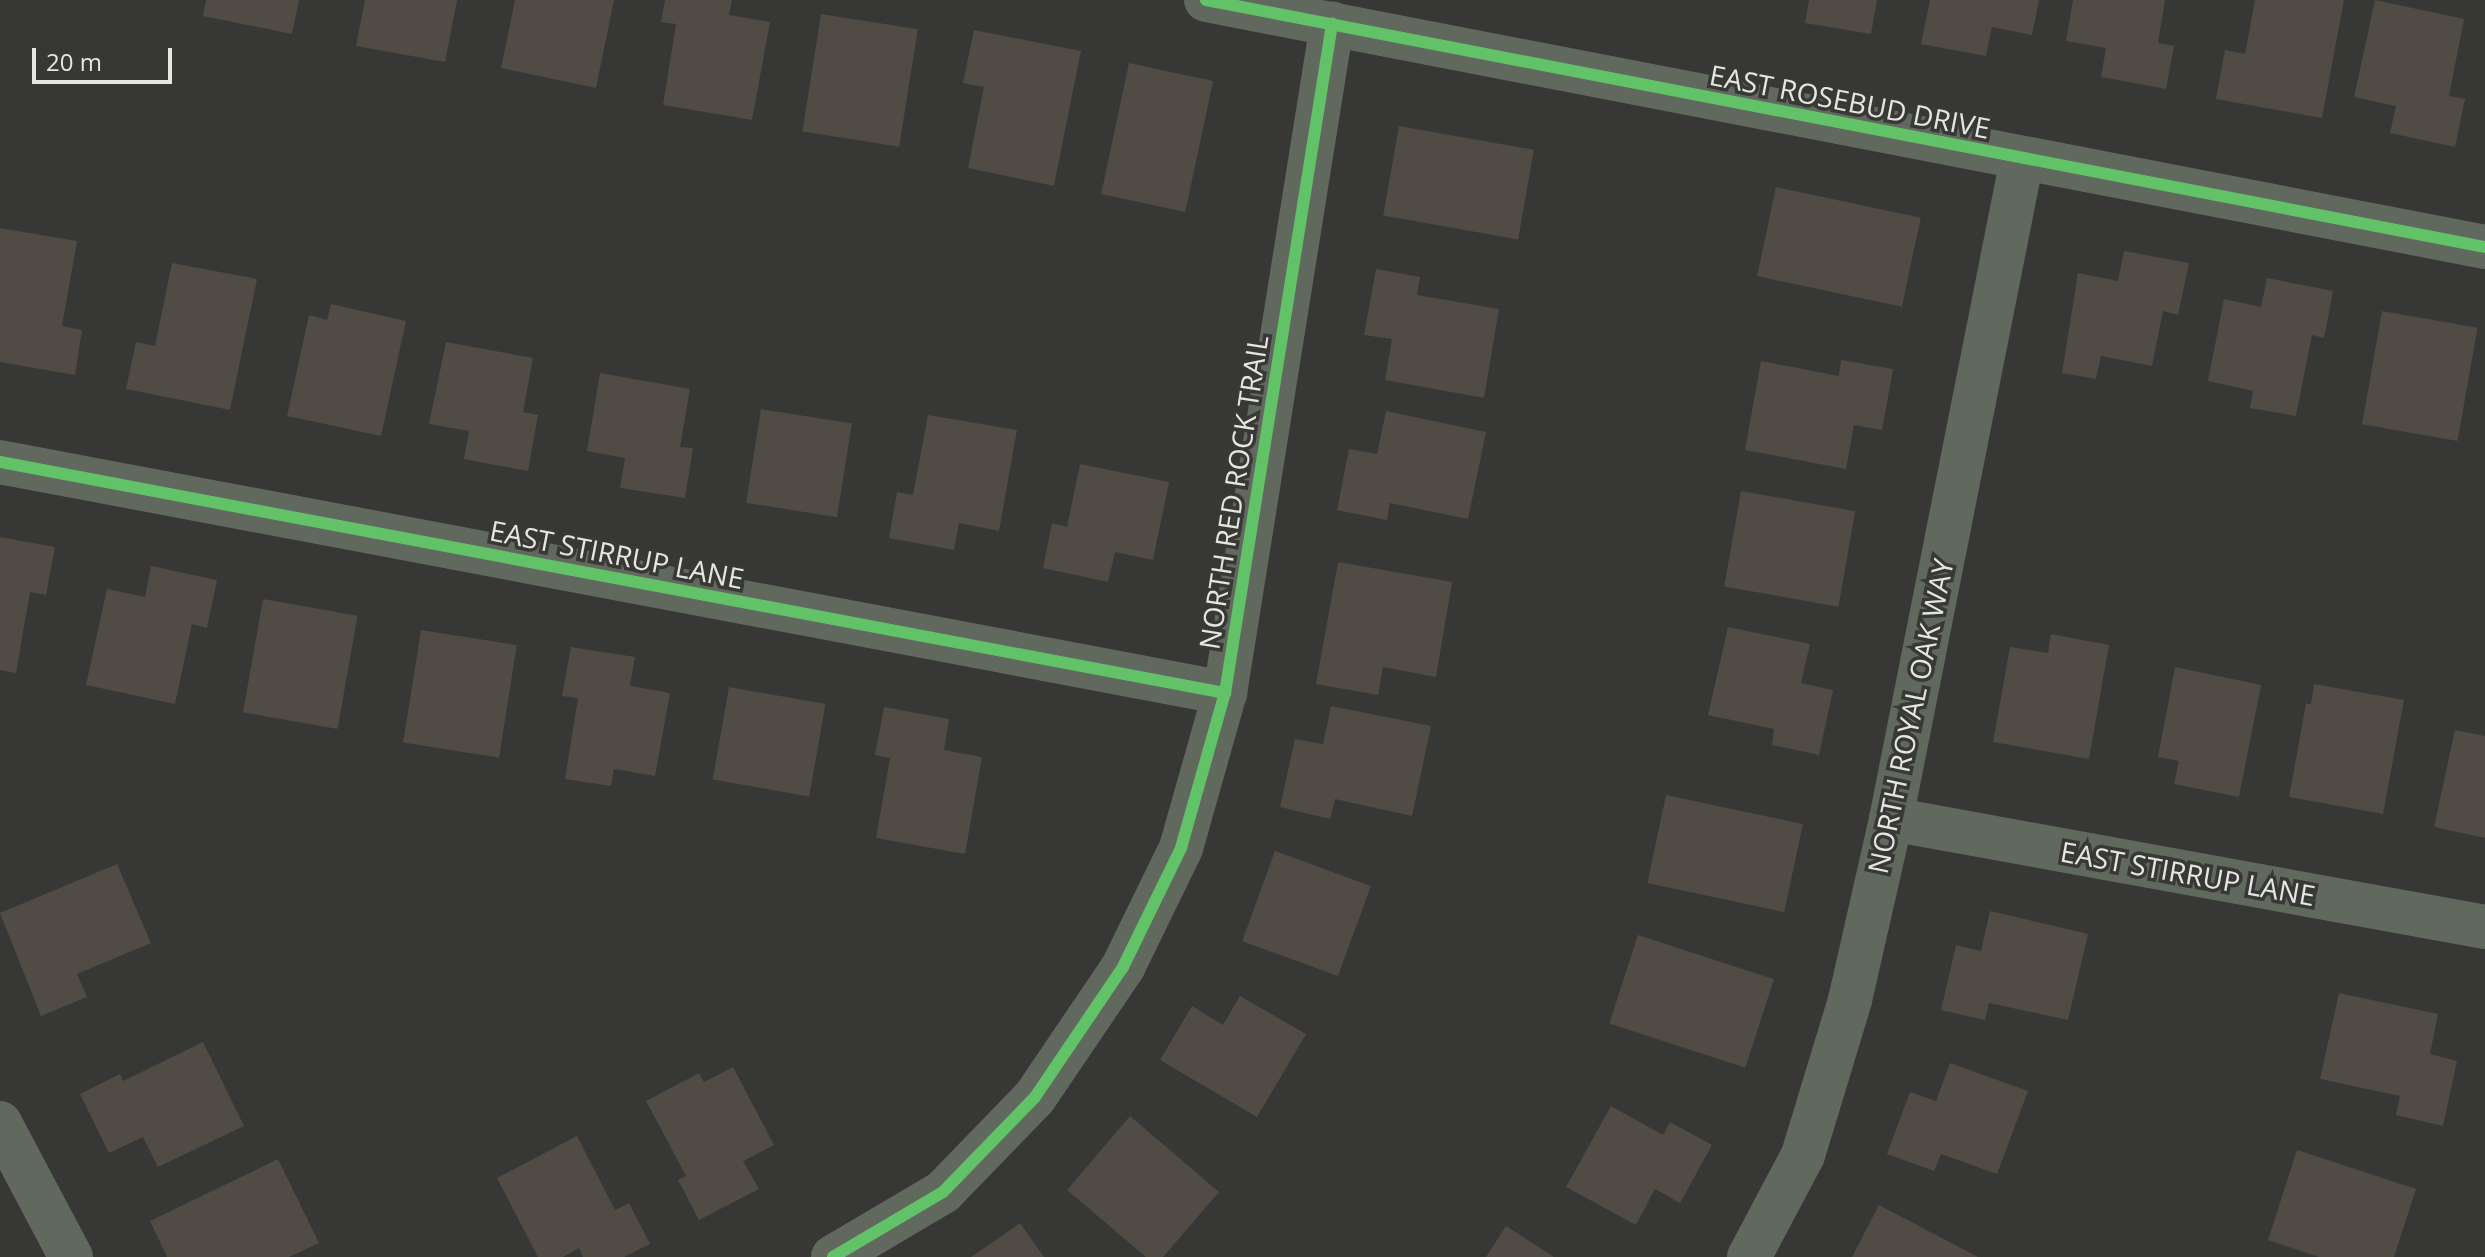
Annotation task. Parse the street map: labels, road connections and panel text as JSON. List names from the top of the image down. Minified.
{"streets":{"street":["EAST ROSEBUD DRIVE","NORTH RED ROCK TRAIL","EAST STIRRUP LANE","NORTH ROYAL OAK WAY"]},"crossings":[["EAST ROSEBUD DRIVE","NORTH RED ROCK TRAIL"],["EAST ROSEBUD DRIVE","NORTH ROYAL OAK WAY"],["NORTH RED ROCK TRAIL","EAST STIRRUP LANE"],["EAST STIRRUP LANE","NORTH ROYAL OAK WAY"]],"scale_bar":"20 m"}
